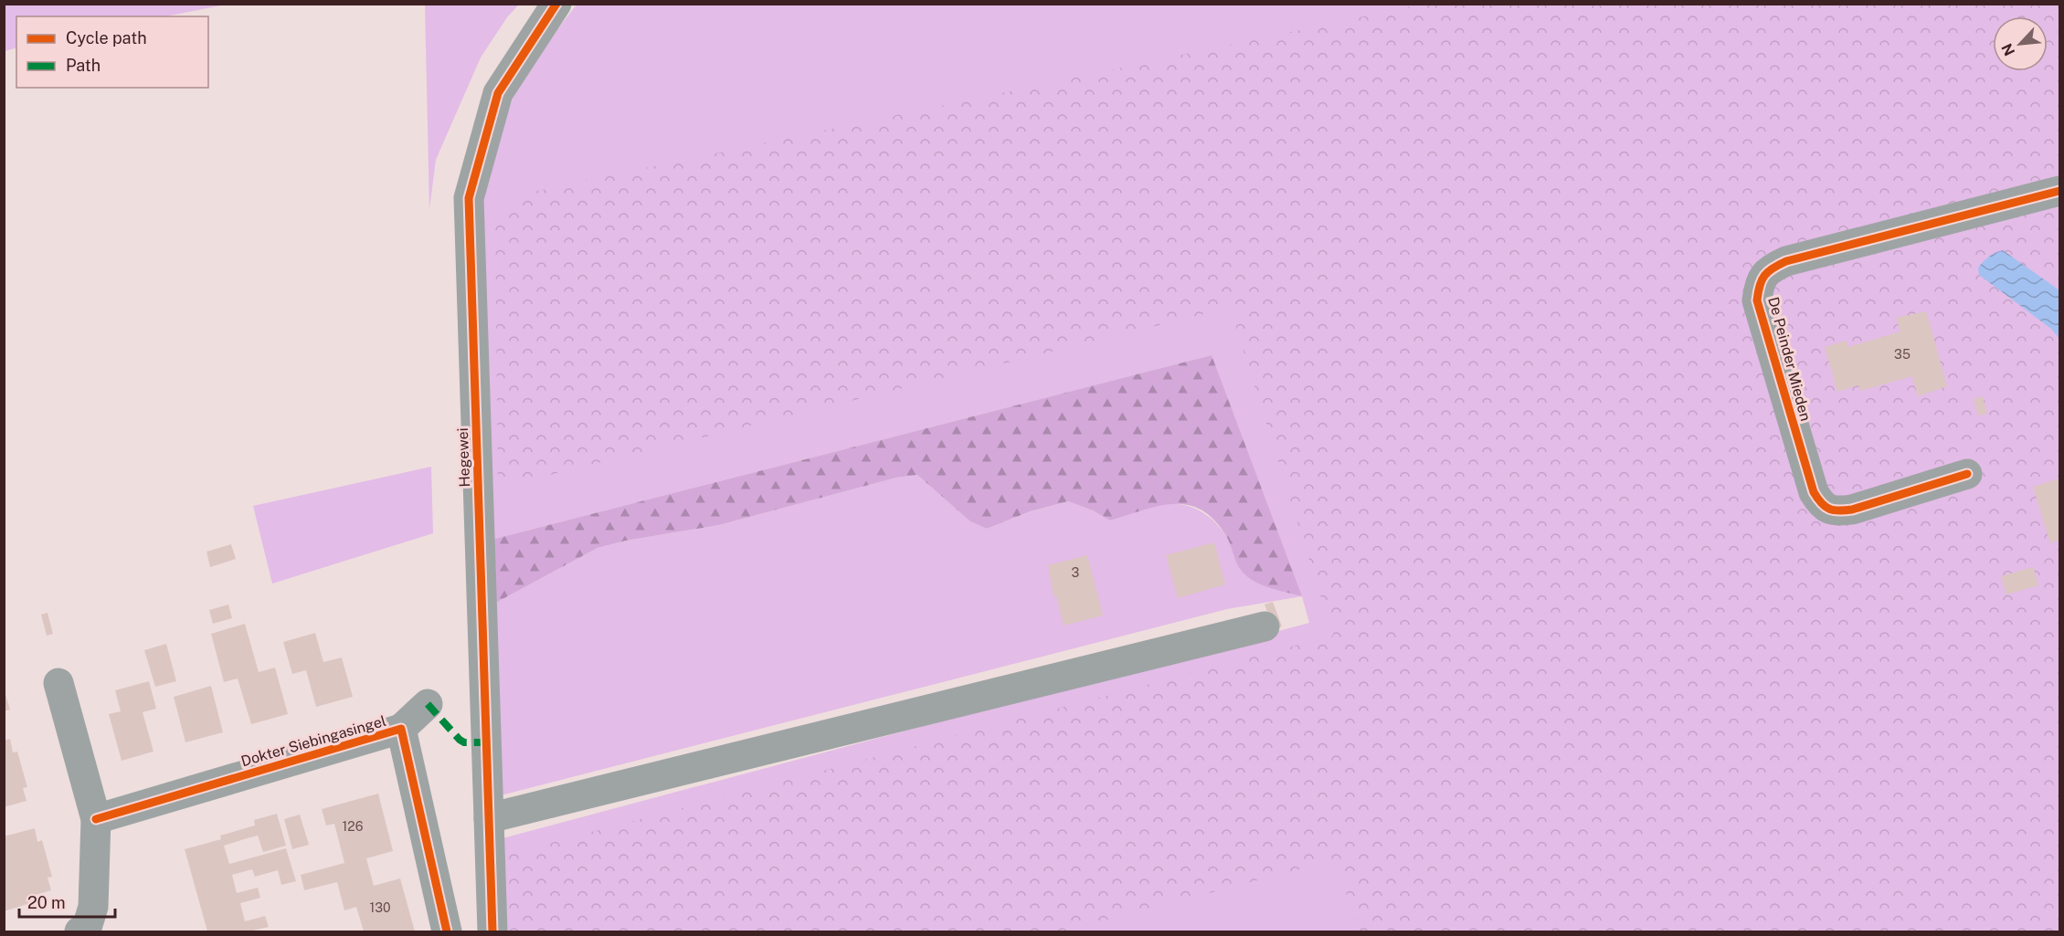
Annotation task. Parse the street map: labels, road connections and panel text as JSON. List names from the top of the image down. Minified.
{"streets":{"street":["De Peinder Mieden","Hegewei","Dokter Siebingasingel"]},"house_numbers":["35","3","126","130"],"legend":["Cycle path","Path"],"scale_bar":"20 m","north":"bottom left"}
